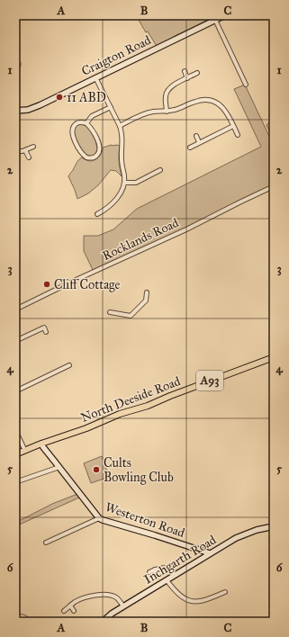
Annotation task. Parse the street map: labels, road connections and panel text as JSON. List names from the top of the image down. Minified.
{"streets":{"main road":["A93","North Deeside Road"],"street":["Craigton Road","Rocklands Road","Westerton Road","Inchgarth Road"]},"crossings":[["North Deeside Road","Westerton Road"],["Westerton Road","Inchgarth Road"]],"places":["11 ABD","Cliff Cottage","Cults Bowling Club"],"grid":{"columns":["A","B","C"],"rows":["1","2","3","4","5","6"]}}
